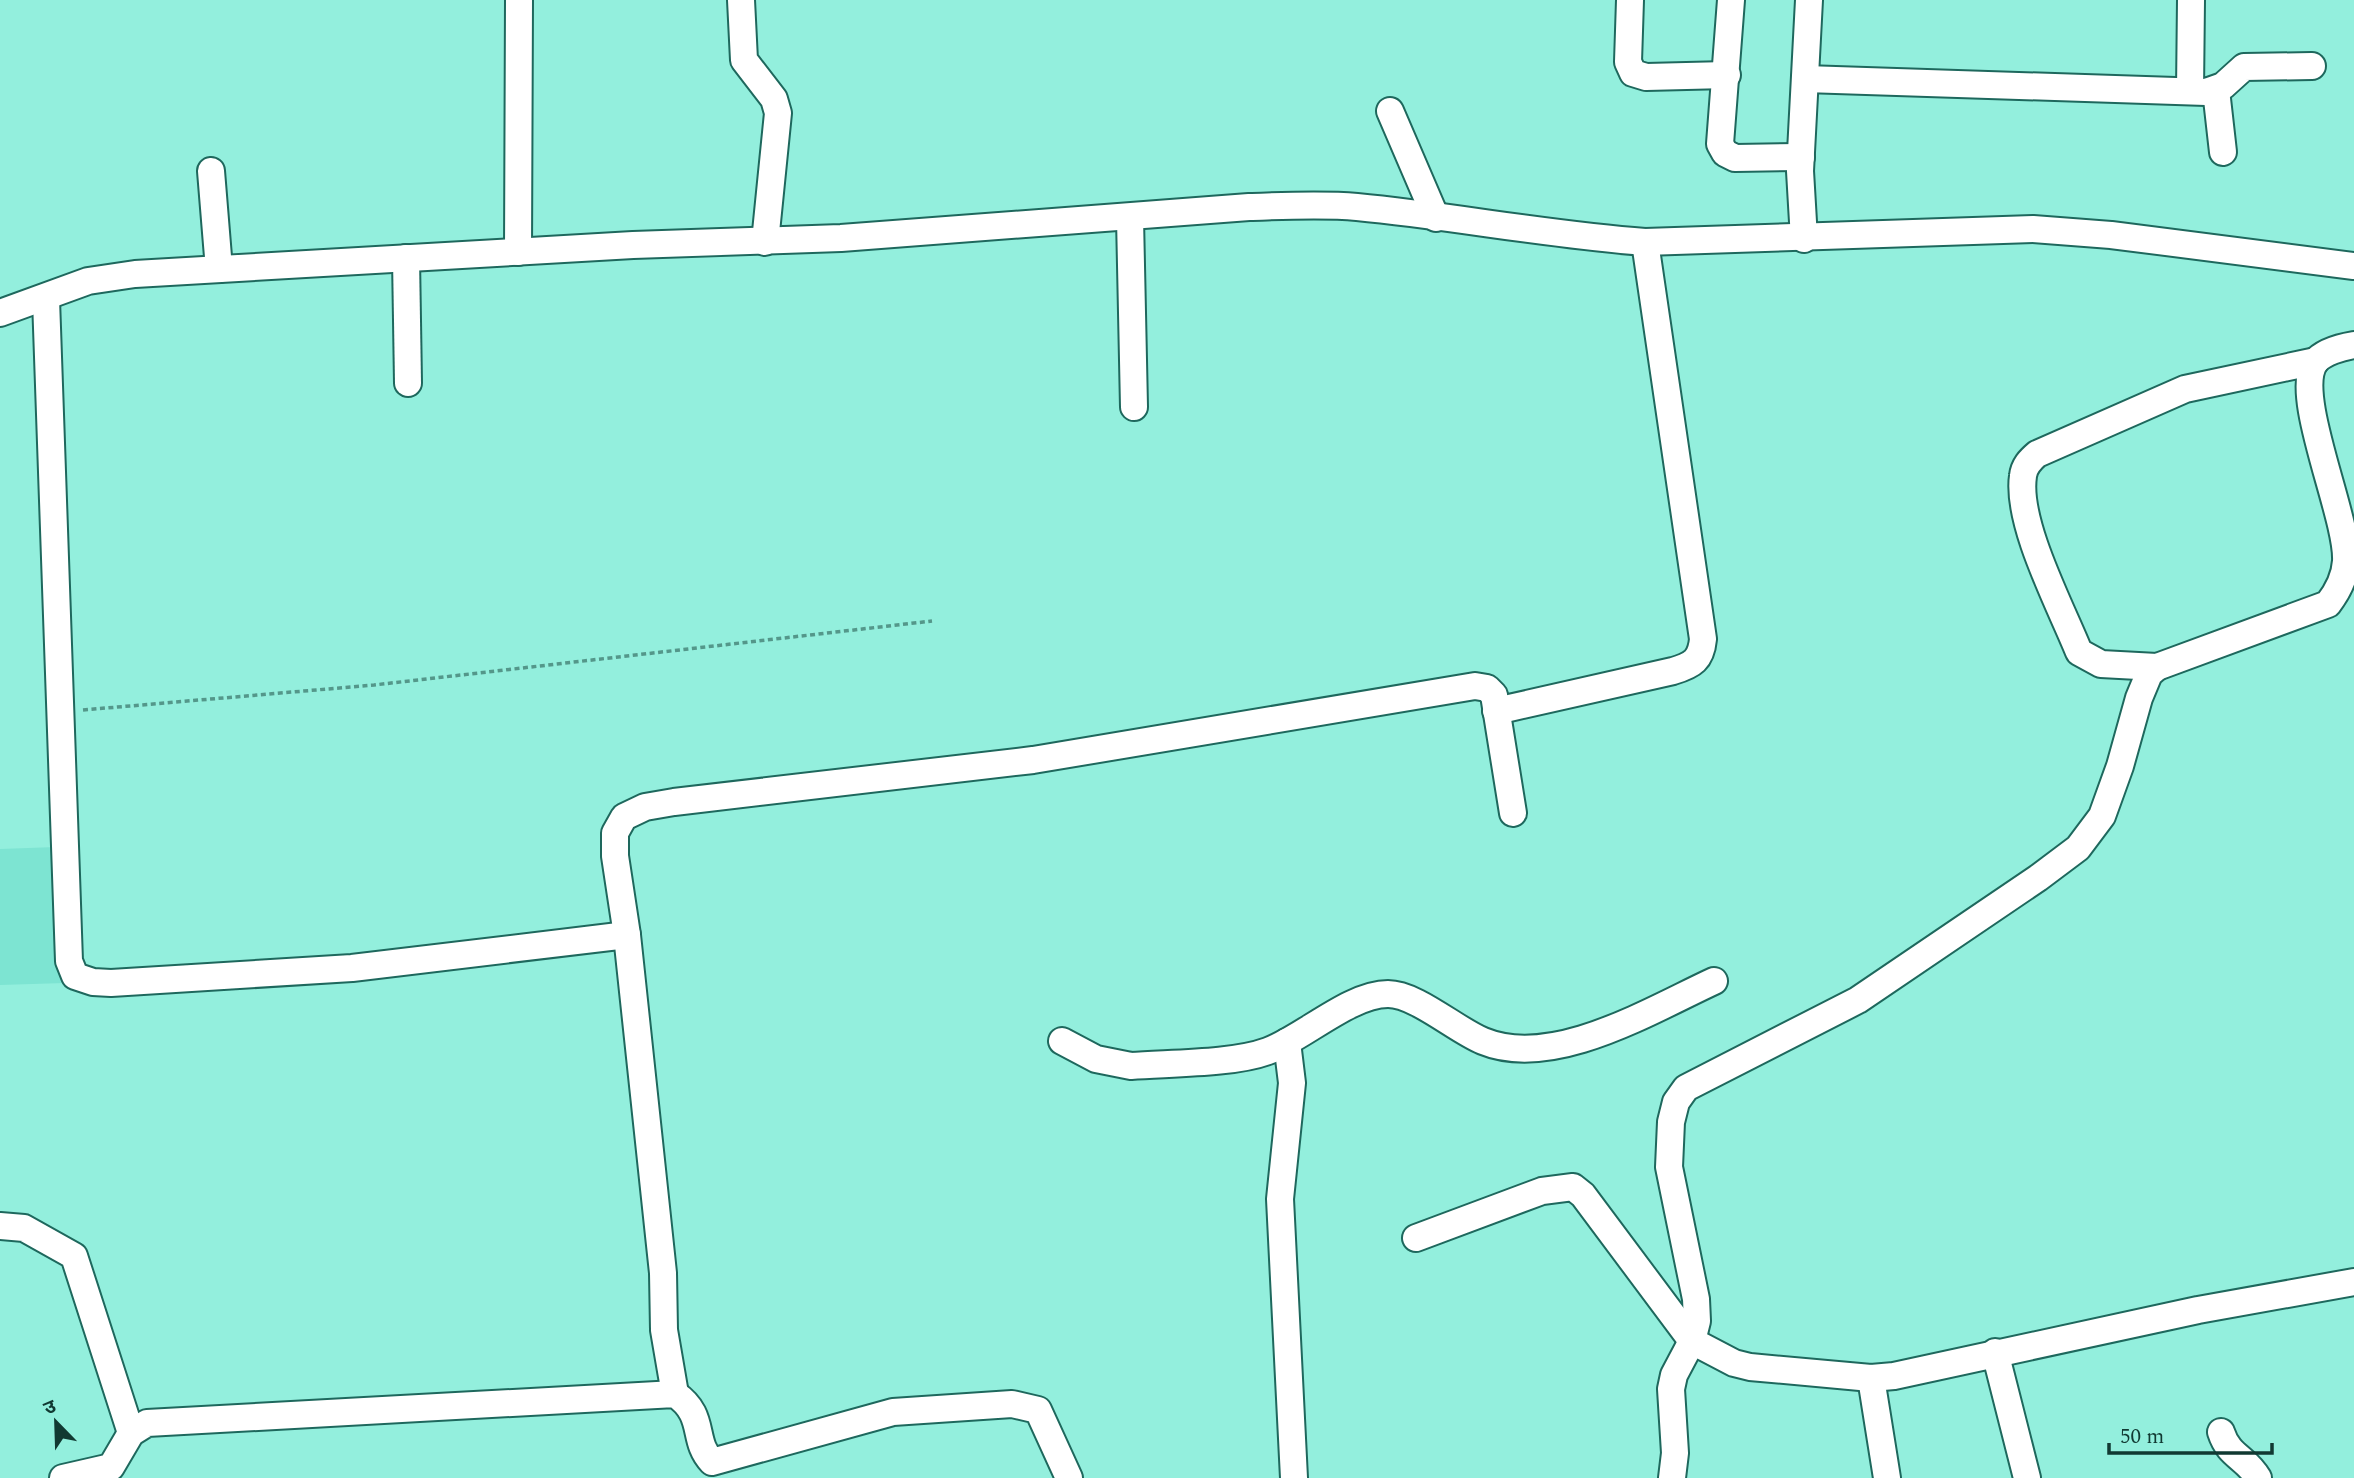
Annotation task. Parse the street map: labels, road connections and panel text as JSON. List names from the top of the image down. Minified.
{"scale_bar":"50 m","north":"top left"}
